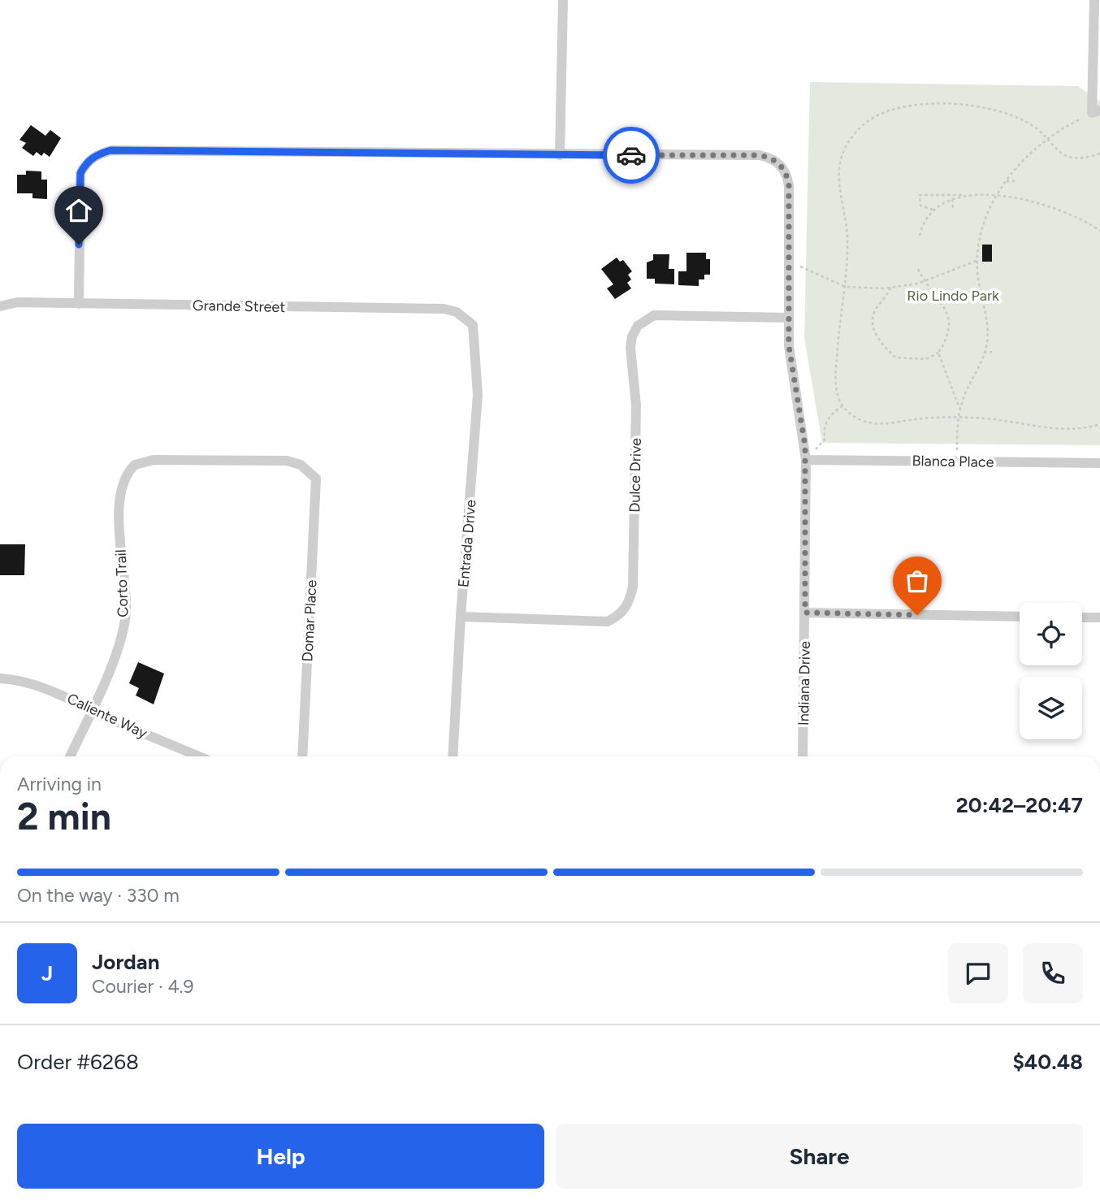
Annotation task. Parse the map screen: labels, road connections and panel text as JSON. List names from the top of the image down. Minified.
{"streets":{"street":["Grande Street","Blanca Place","Dulce Drive","Entrada Drive","Corto Trail","Domar Place","Indiana Drive","Caliente Way"]},"crossings":[["Grande Street","Entrada Drive"],["Blanca Place","Indiana Drive"],["Dulce Drive","Entrada Drive"],["Dulce Drive","Indiana Drive"],["Corto Trail","Domar Place"],["Corto Trail","Caliente Way"]],"parks":["Rio Lindo Park"],"page":{"heading":["2 min","Arriving in","20:42–20:47"],"panel":["Jordan","Courier · 4.9","Order #6268","$40.48"],"bar":"On the way · 330 m","round":"J","buttons":["Help","Share"]}}
